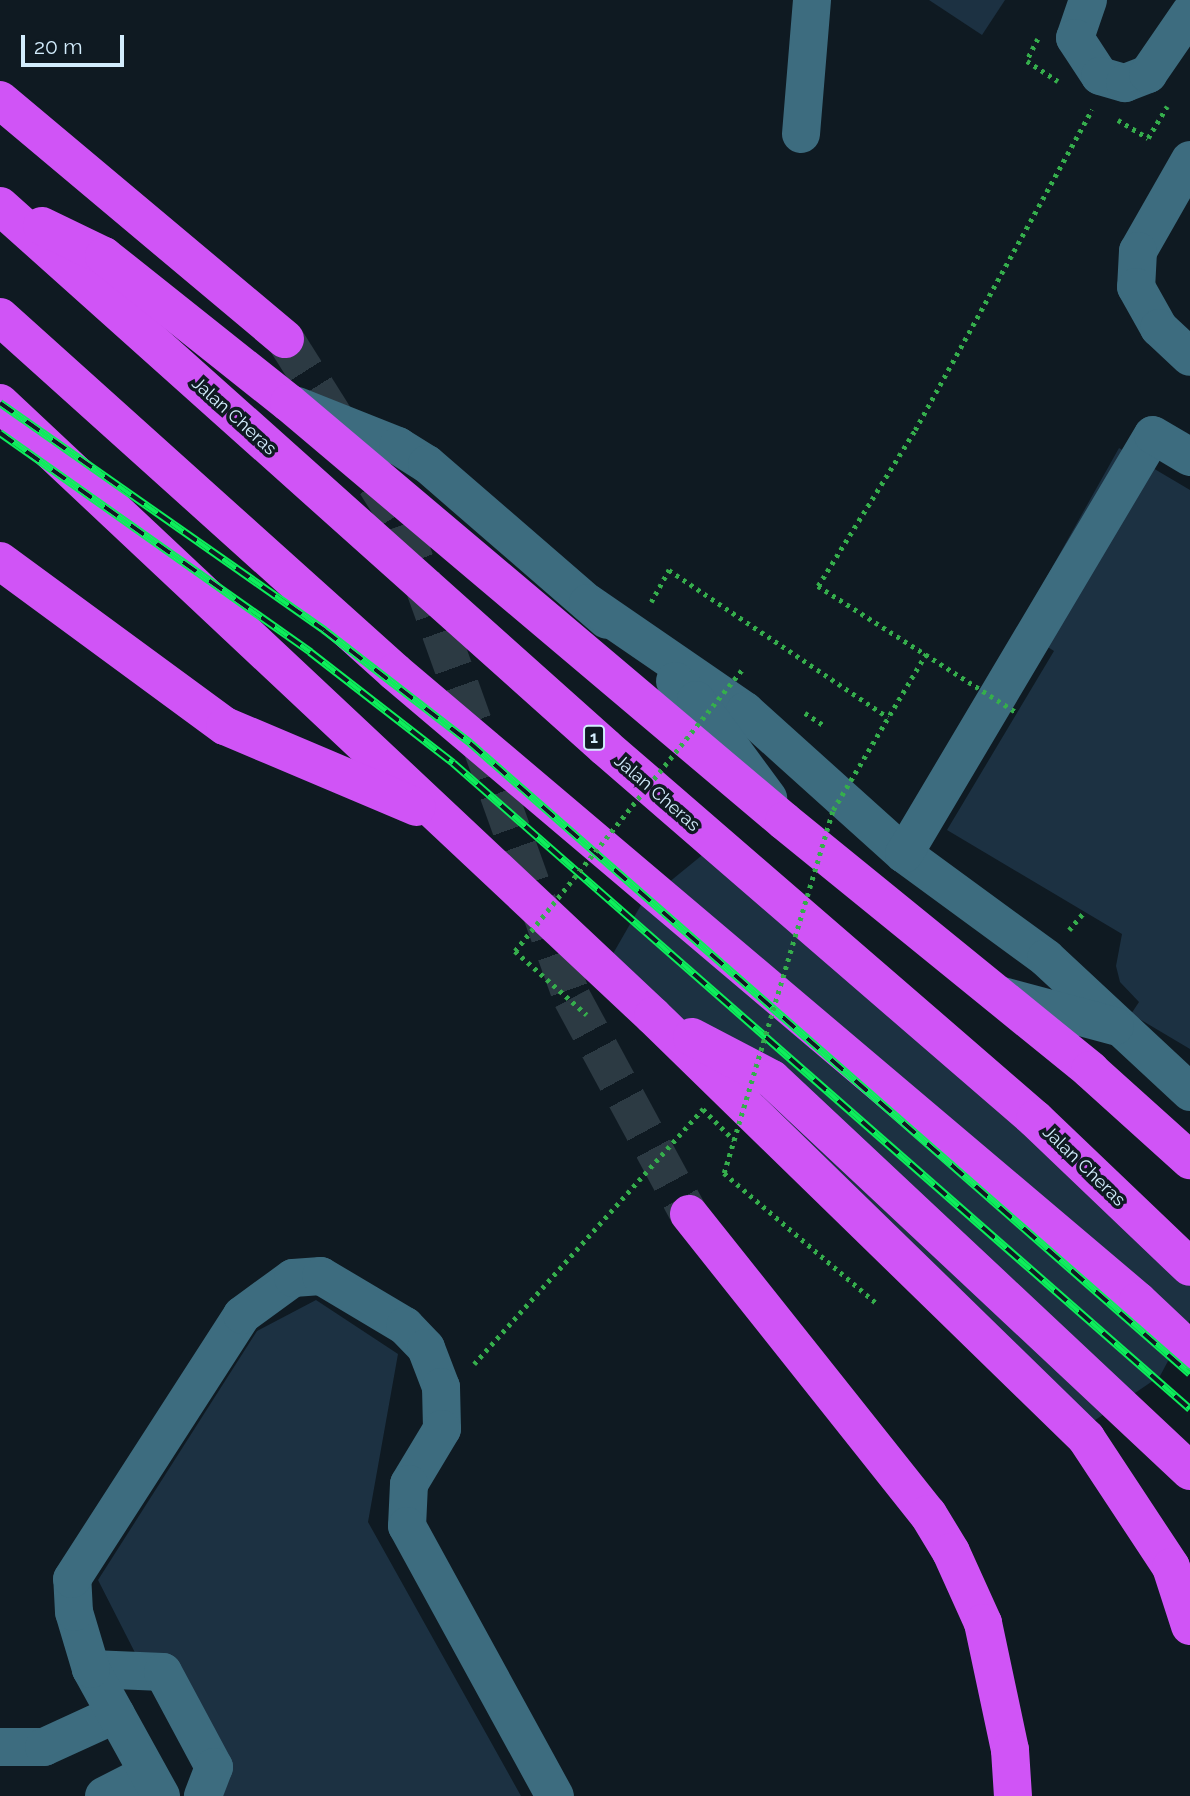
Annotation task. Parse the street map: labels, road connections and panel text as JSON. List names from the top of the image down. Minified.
{"streets":{"highway":["Jalan Cheras","1"]},"scale_bar":"20 m"}
